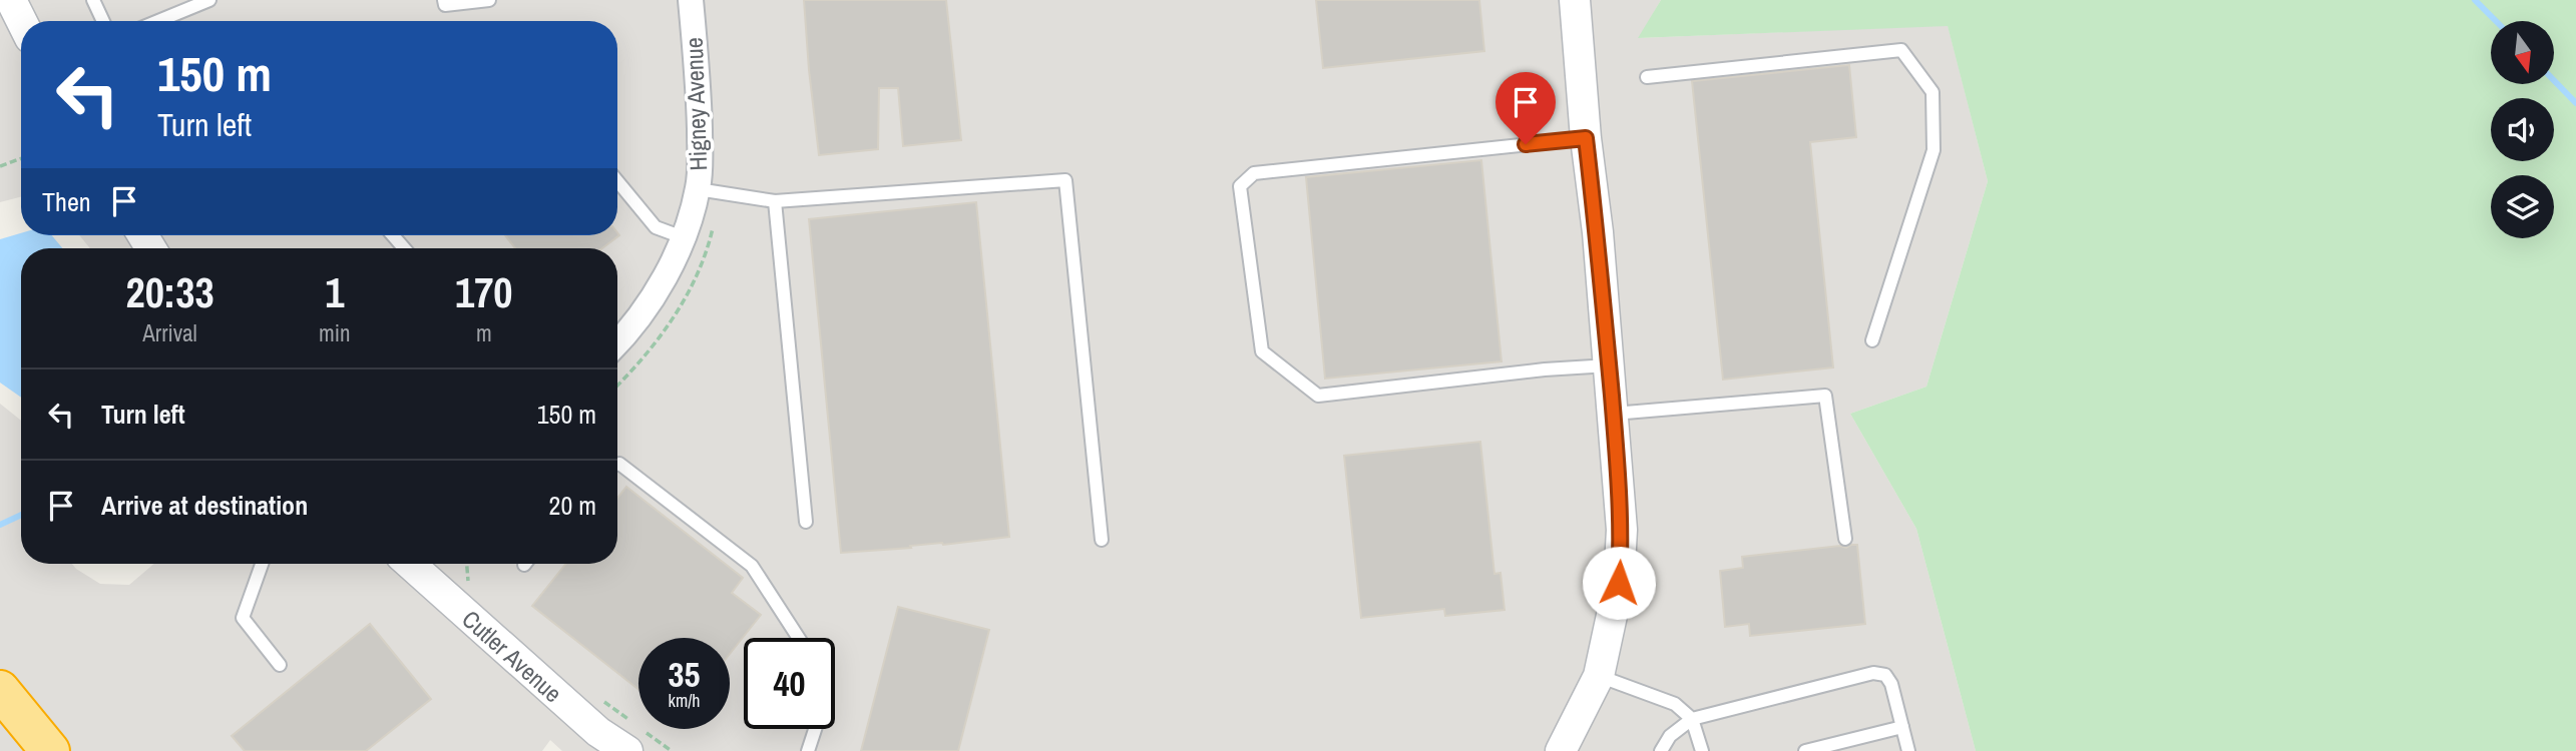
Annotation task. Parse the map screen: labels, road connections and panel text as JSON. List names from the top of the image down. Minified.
{"streets":{"street":["Higney Avenue","Cutler Avenue"]},"north":"bottom","page":{"turn":["150 m","Turn left"],"then":"Then","eta":["20:33","Arrival","1","min","170","m"],"list":[{"name":"Turn left","value":"150 m"},{"name":"Arrive at destination","value":"20 m"}],"speed":"35 km/h","limit":"40"}}
